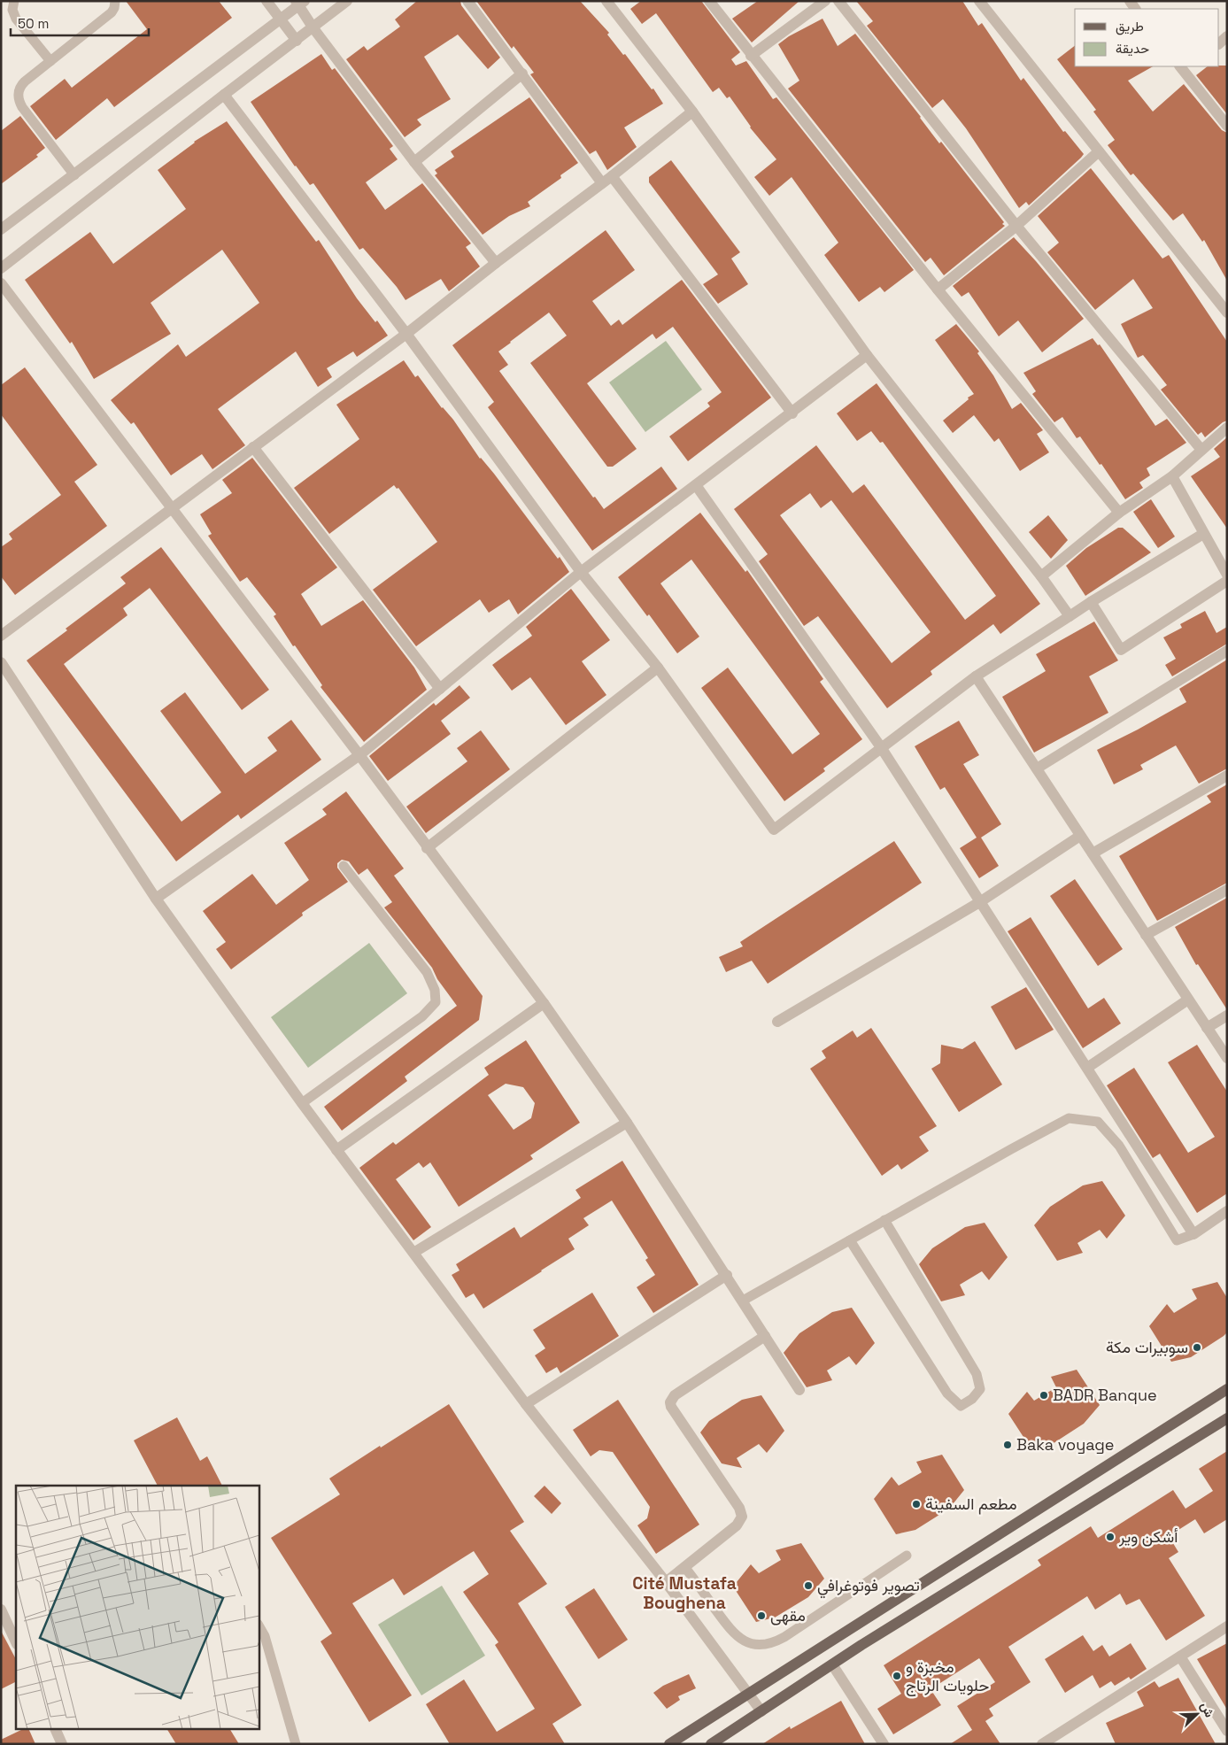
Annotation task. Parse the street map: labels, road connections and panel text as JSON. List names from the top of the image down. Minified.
{"districts":["Cité Mustafa Boughena"],"places":["سوبيرات مكة","BADR Banque","Baka voyage","مطعم السفينة","أشكن وير","تصوير فوتوغرافي","مقهى","مخبزة و حلويات الرتاج"],"legend":["طريق","حديقة"],"scale_bar":"50 m","north":"top right"}
